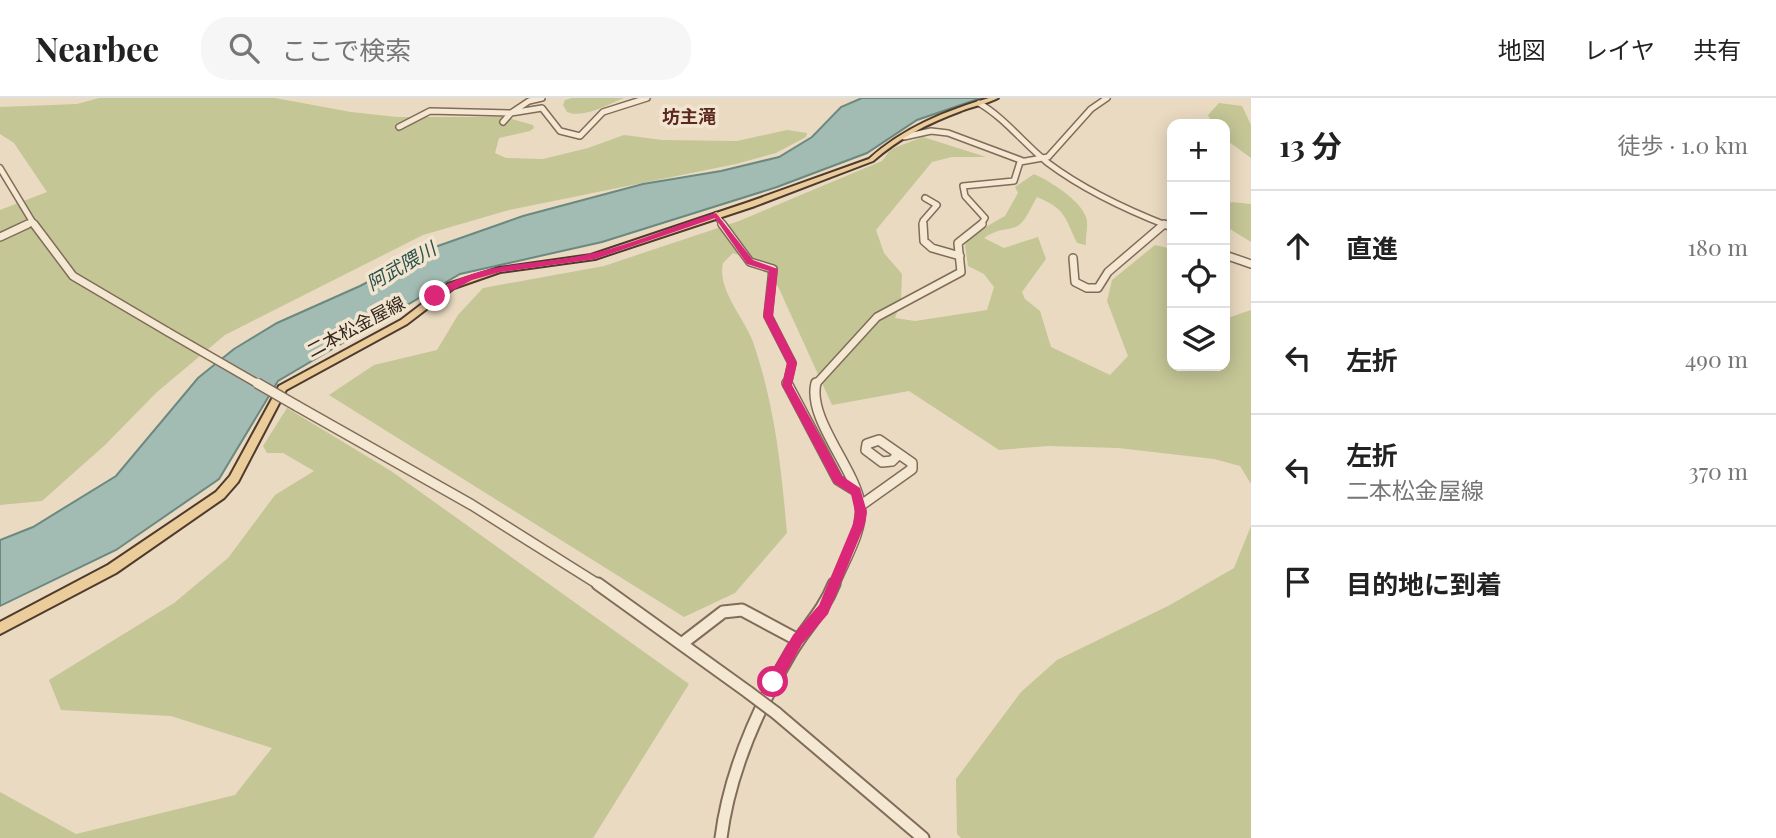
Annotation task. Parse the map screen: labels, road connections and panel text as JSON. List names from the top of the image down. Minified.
{"streets":{"main road":["二本松金屋線"]},"districts":["坊主滝"],"water":["阿武隈川"],"page":{"header":"Nearbee","search":"ここで検索","nav":["地図","レイヤ","共有"],"heading":["13 分","徒歩 · 1.0 km"],"map_buttons":["+","−"],"list":[["直進","180 m"],["左折","490 m"],["左折","二本松金屋線","370 m"],"目的地に到着"]}}
